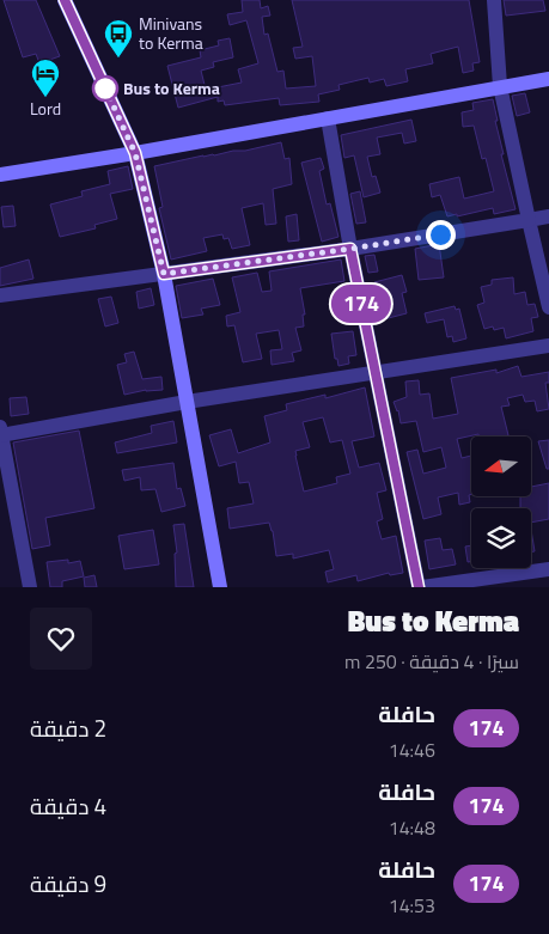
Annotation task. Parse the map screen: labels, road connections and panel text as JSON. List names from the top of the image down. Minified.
{"places":{"bus stop":["Minivans to Kerma"],"other":["Bus to Kerma"],"hotel":["Lord"]},"lines":["bus line 174"],"north":"left","page":{"on_map":"174","heading":["Bus to Kerma","سيرًا · 4 دقيقة · 250 m"],"list":[{"mark":"174","name":"حافلة","note":"14:46","value":"2 دقيقة"},{"mark":"174","name":"حافلة","note":"14:48","value":"4 دقيقة"},{"mark":"174","name":"حافلة","note":"14:53","value":"9 دقيقة"}]}}
